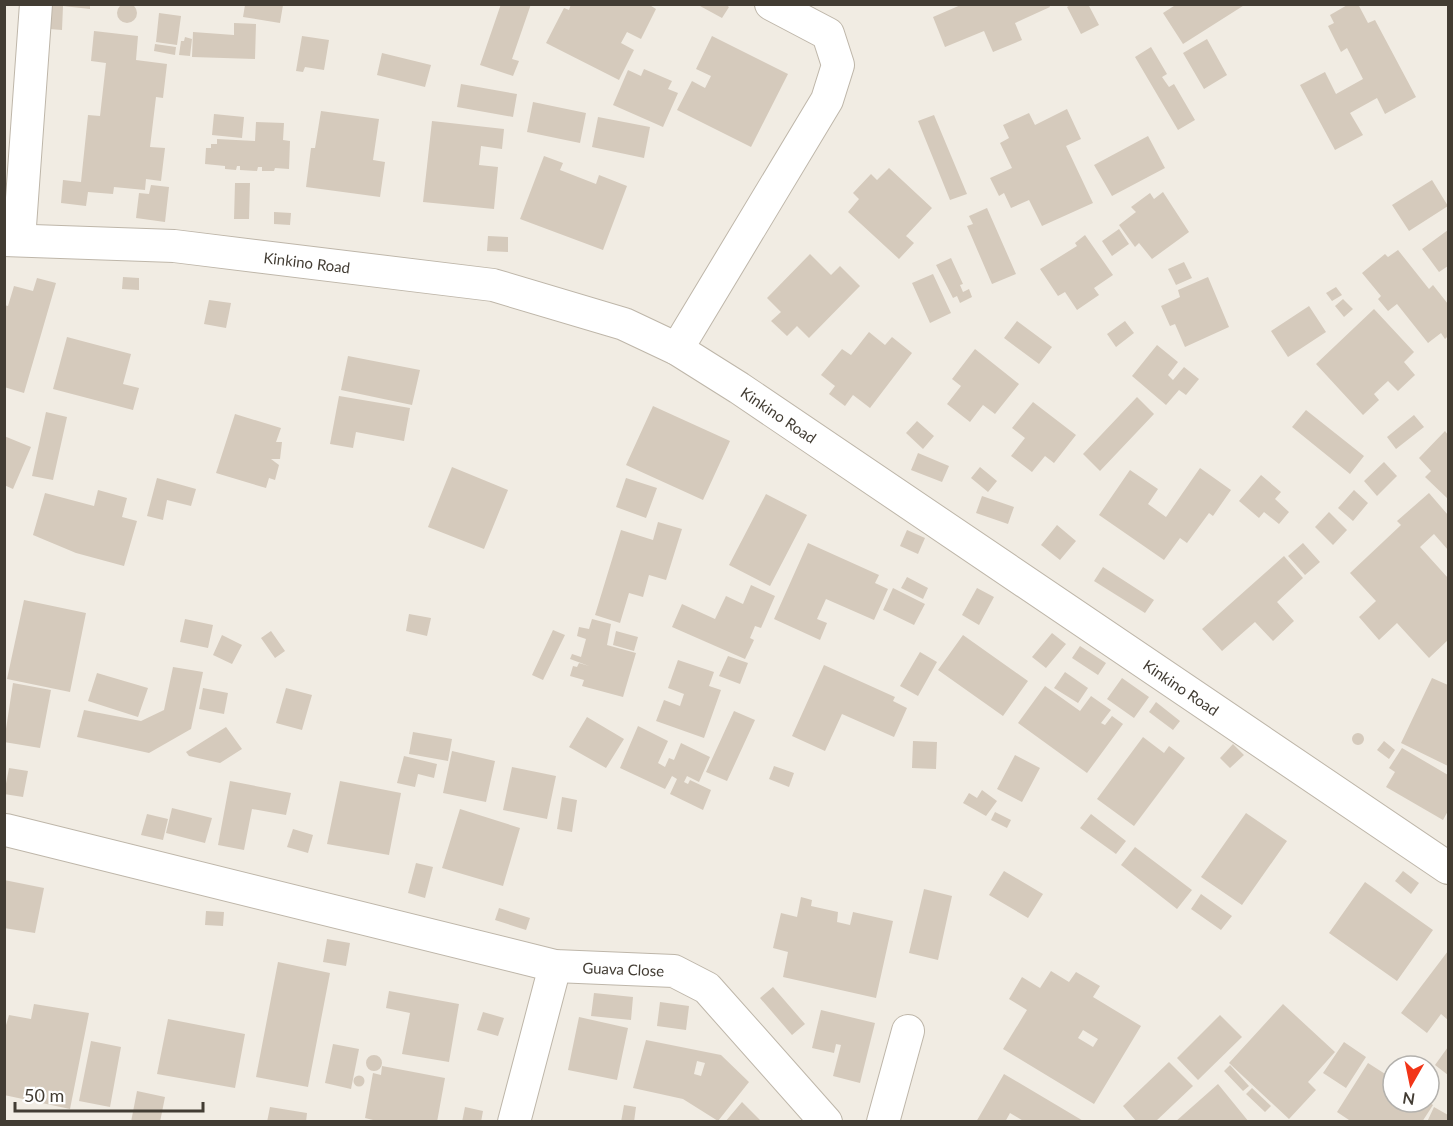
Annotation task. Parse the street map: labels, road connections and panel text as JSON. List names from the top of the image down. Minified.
{"streets":{"street":["Kinkino Road","Guava Close"]},"scale_bar":"50 m","north":"bottom"}
